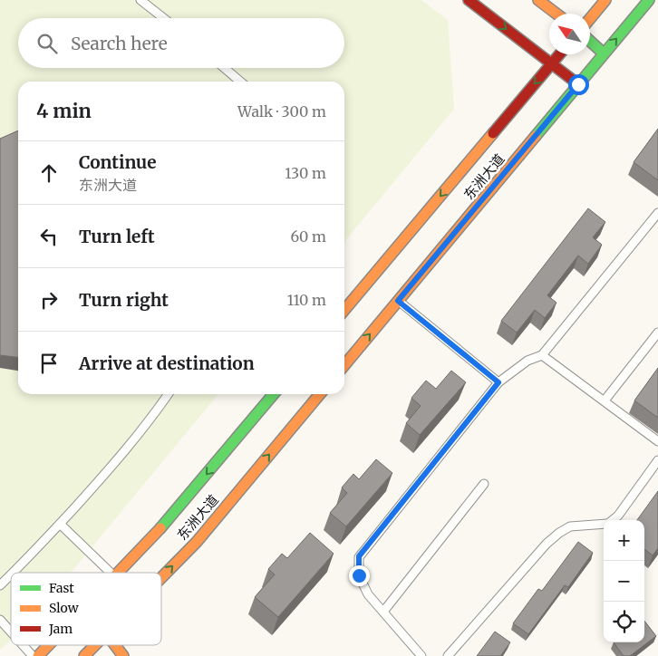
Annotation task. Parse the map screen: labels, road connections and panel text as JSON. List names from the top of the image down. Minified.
{"streets":{"main road":["东洲大道"]},"legend":["Fast","Slow","Jam"],"north":"top left","page":{"search":"Search here","heading":["4 min","Walk · 300 m"],"list":[["Continue","东洲大道","130 m"],["Turn left","60 m"],["Turn right","110 m"],"Arrive at destination"],"map_buttons":["+","−"]}}
